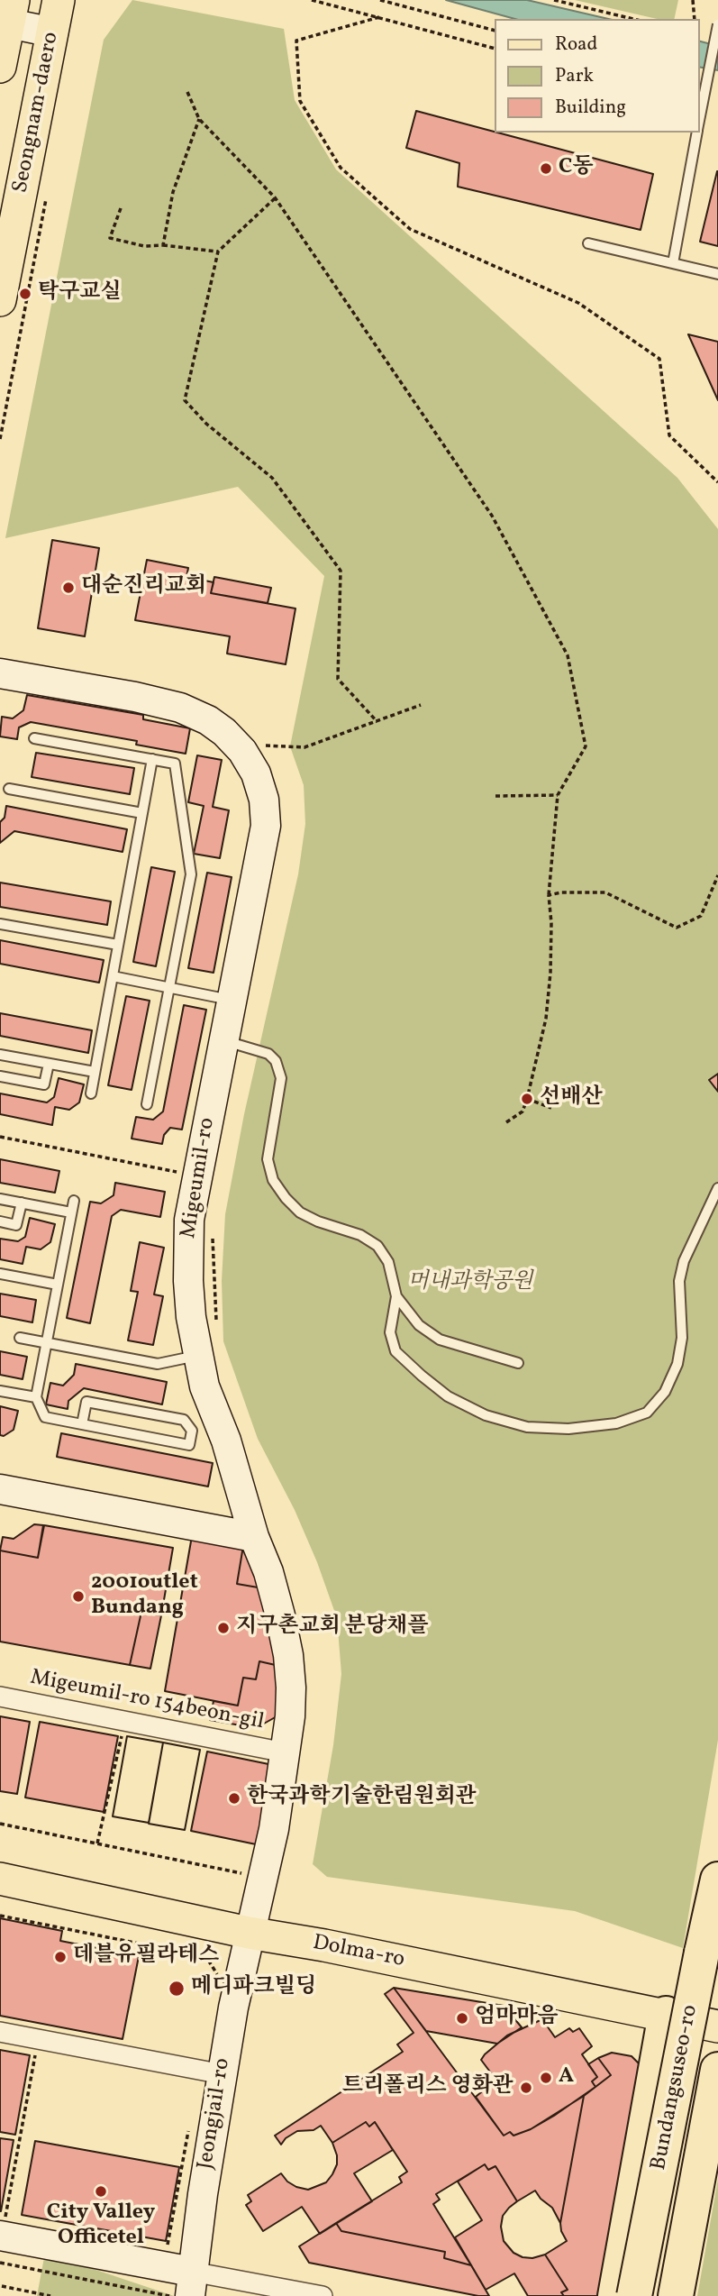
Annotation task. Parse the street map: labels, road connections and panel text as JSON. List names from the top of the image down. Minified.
{"streets":{"highway":["Bundangsuseo-ro"],"main road":["Seongnam-daero","Dolma-ro"],"street":["Migeumil-ro","Migeumil-ro 154beon-gil","Jeongjail-ro"]},"crossings":[["Migeumil-ro","Migeumil-ro 154beon-gil"],["Migeumil-ro","Dolma-ro"],["Migeumil-ro","Jeongjail-ro"],["Dolma-ro","Jeongjail-ro"]],"parks":["머내과학공원"],"places":["C동","탁구교실","대순진리교회","선배산","2001outlet Bundang","지구촌교회 분당채플","한국과학기술한림원회관","데블유필라테스","메디파크빌딩","엄마마음","A","트리폴리스 영화관","City Valley Officetel"],"legend":["Road","Park","Building"]}
